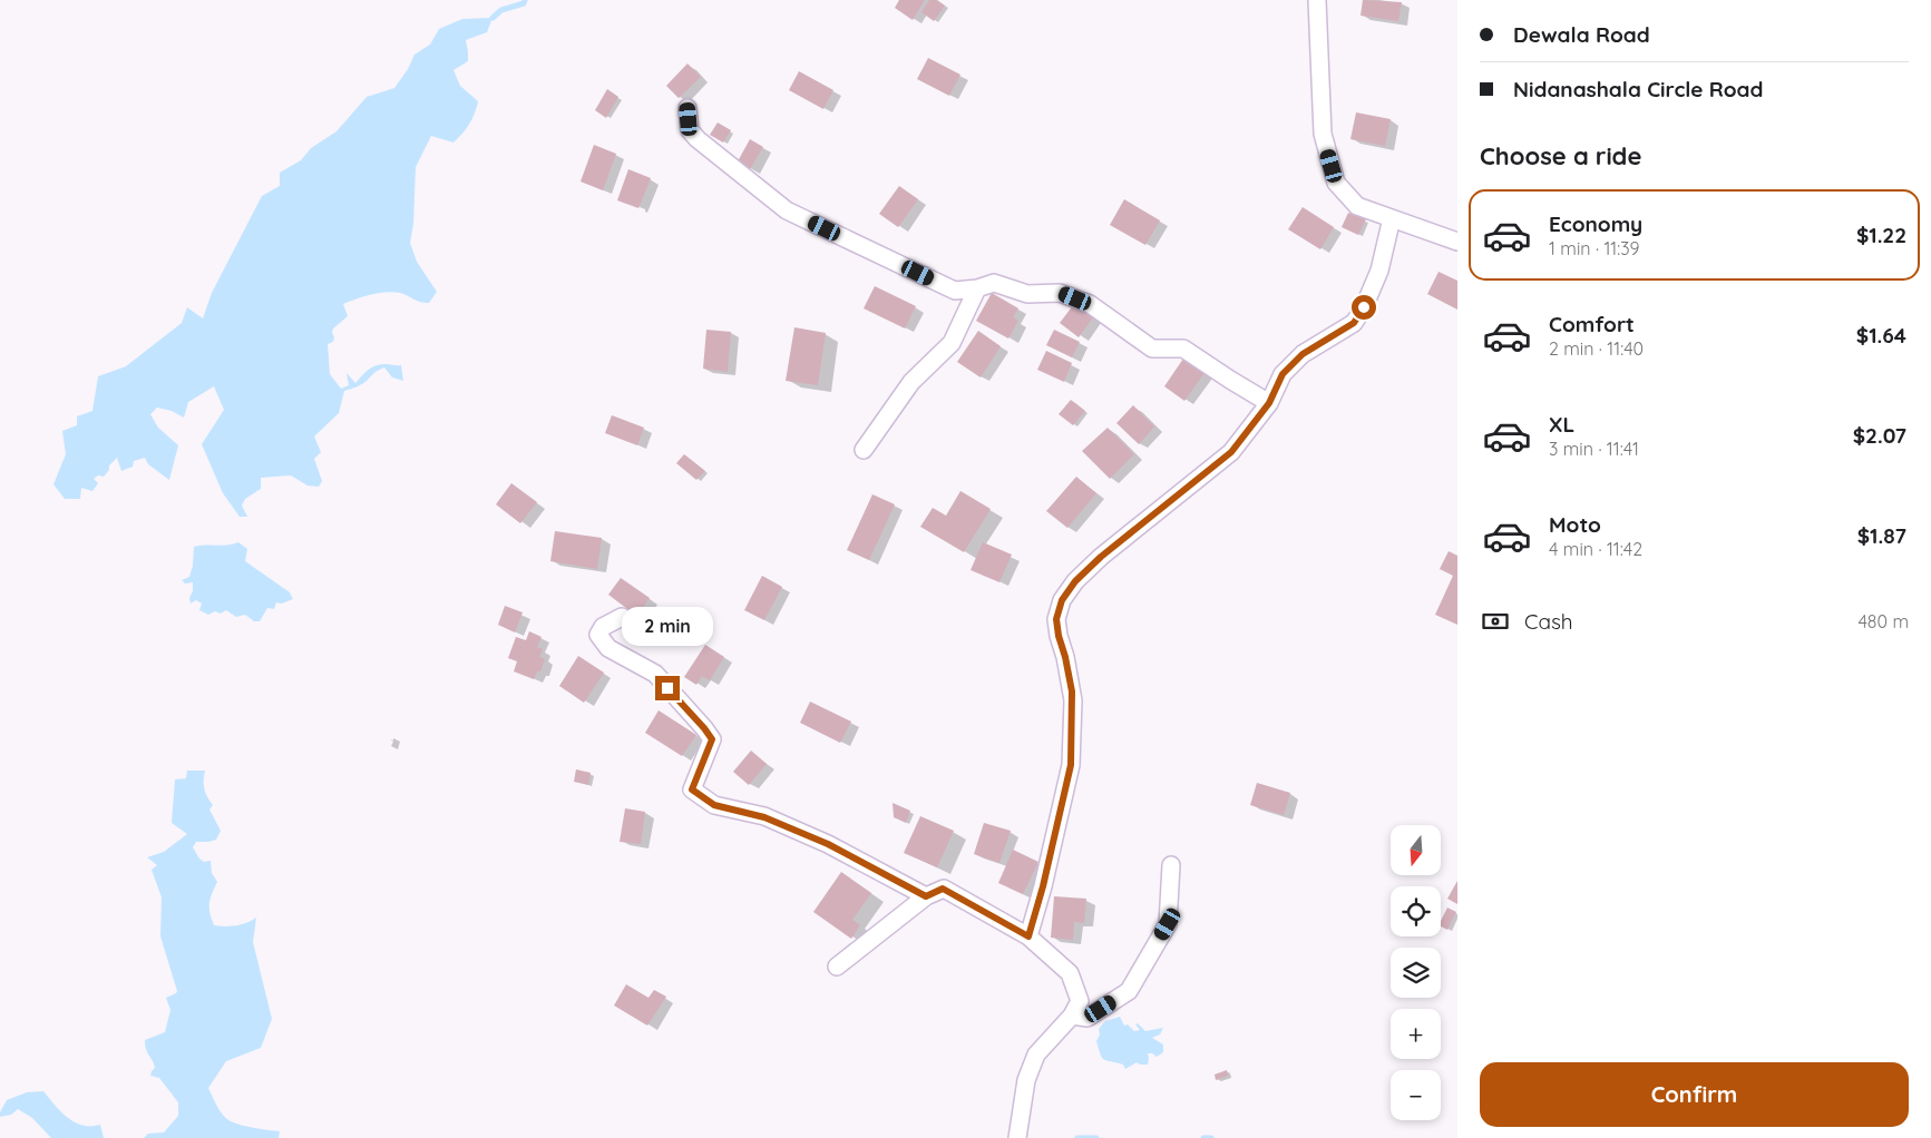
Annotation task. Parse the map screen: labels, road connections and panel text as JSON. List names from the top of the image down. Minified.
{"north":"bottom","page":{"banner":["Dewala Road","Nidanashala Circle Road"],"heading":"Choose a ride","list":[{"name":"Economy","note":"1 min · 11:39","value":"$1.22"},{"name":"Comfort","note":"2 min · 11:40","value":"$1.64"},{"name":"XL","note":"3 min · 11:41","value":"$2.07"},{"name":"Moto","note":"4 min · 11:42","value":"$1.87"}],"pay":["Cash","480 m"],"bubble":"2 min","map_buttons":["+","−"],"buttons":"Confirm"}}
